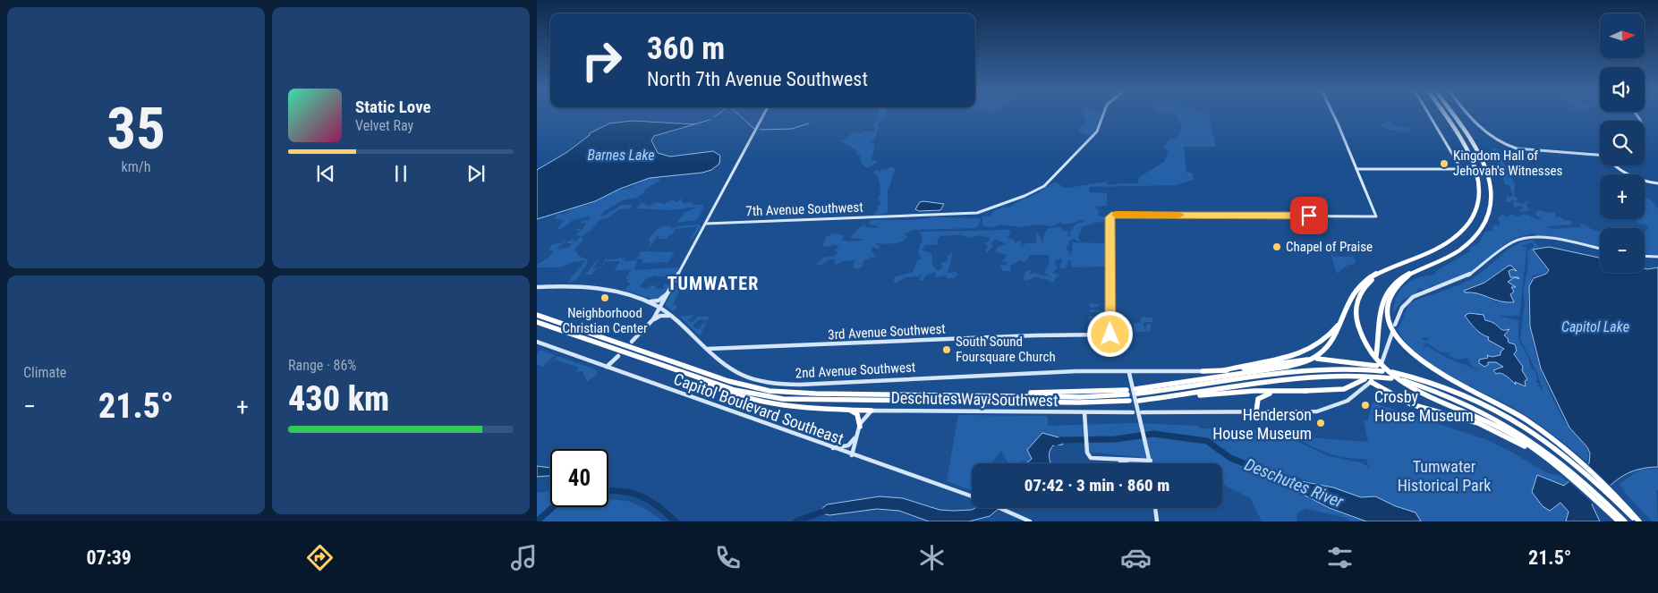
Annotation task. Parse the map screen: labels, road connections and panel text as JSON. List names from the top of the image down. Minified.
{"streets":{"street":["7th Avenue Southwest","3rd Avenue Southwest","2nd Avenue Southwest","Deschutes Way Southwest","Capitol Boulevard Southeast"]},"crossings":[["3rd Avenue Southwest","2nd Avenue Southwest"]],"districts":["TUMWATER"],"water":["Barnes Lake","Capitol Lake","Deschutes River"],"parks":["Tumwater Historical Park"],"places":["Kingdom Hall of Jehovah's Witnesses","Chapel of Praise","Neighborhood Christian Center","South Sound Foursquare Church","Crosby House Museum","Henderson House Museum"],"north":"right","page":{"tile":[["35","km/h"],"Climate",["Range · 86%","430 km"]],"map_buttons":["+","−"],"turn":["360 m","North 7th Avenue Southwest"],"song":["Static Love","Velvet Ray"],"heat":["−","21.5°","+"],"limit":"40","trip":"07:42 · 3 min · 860 m","tabs":["07:39","21.5°"]}}
